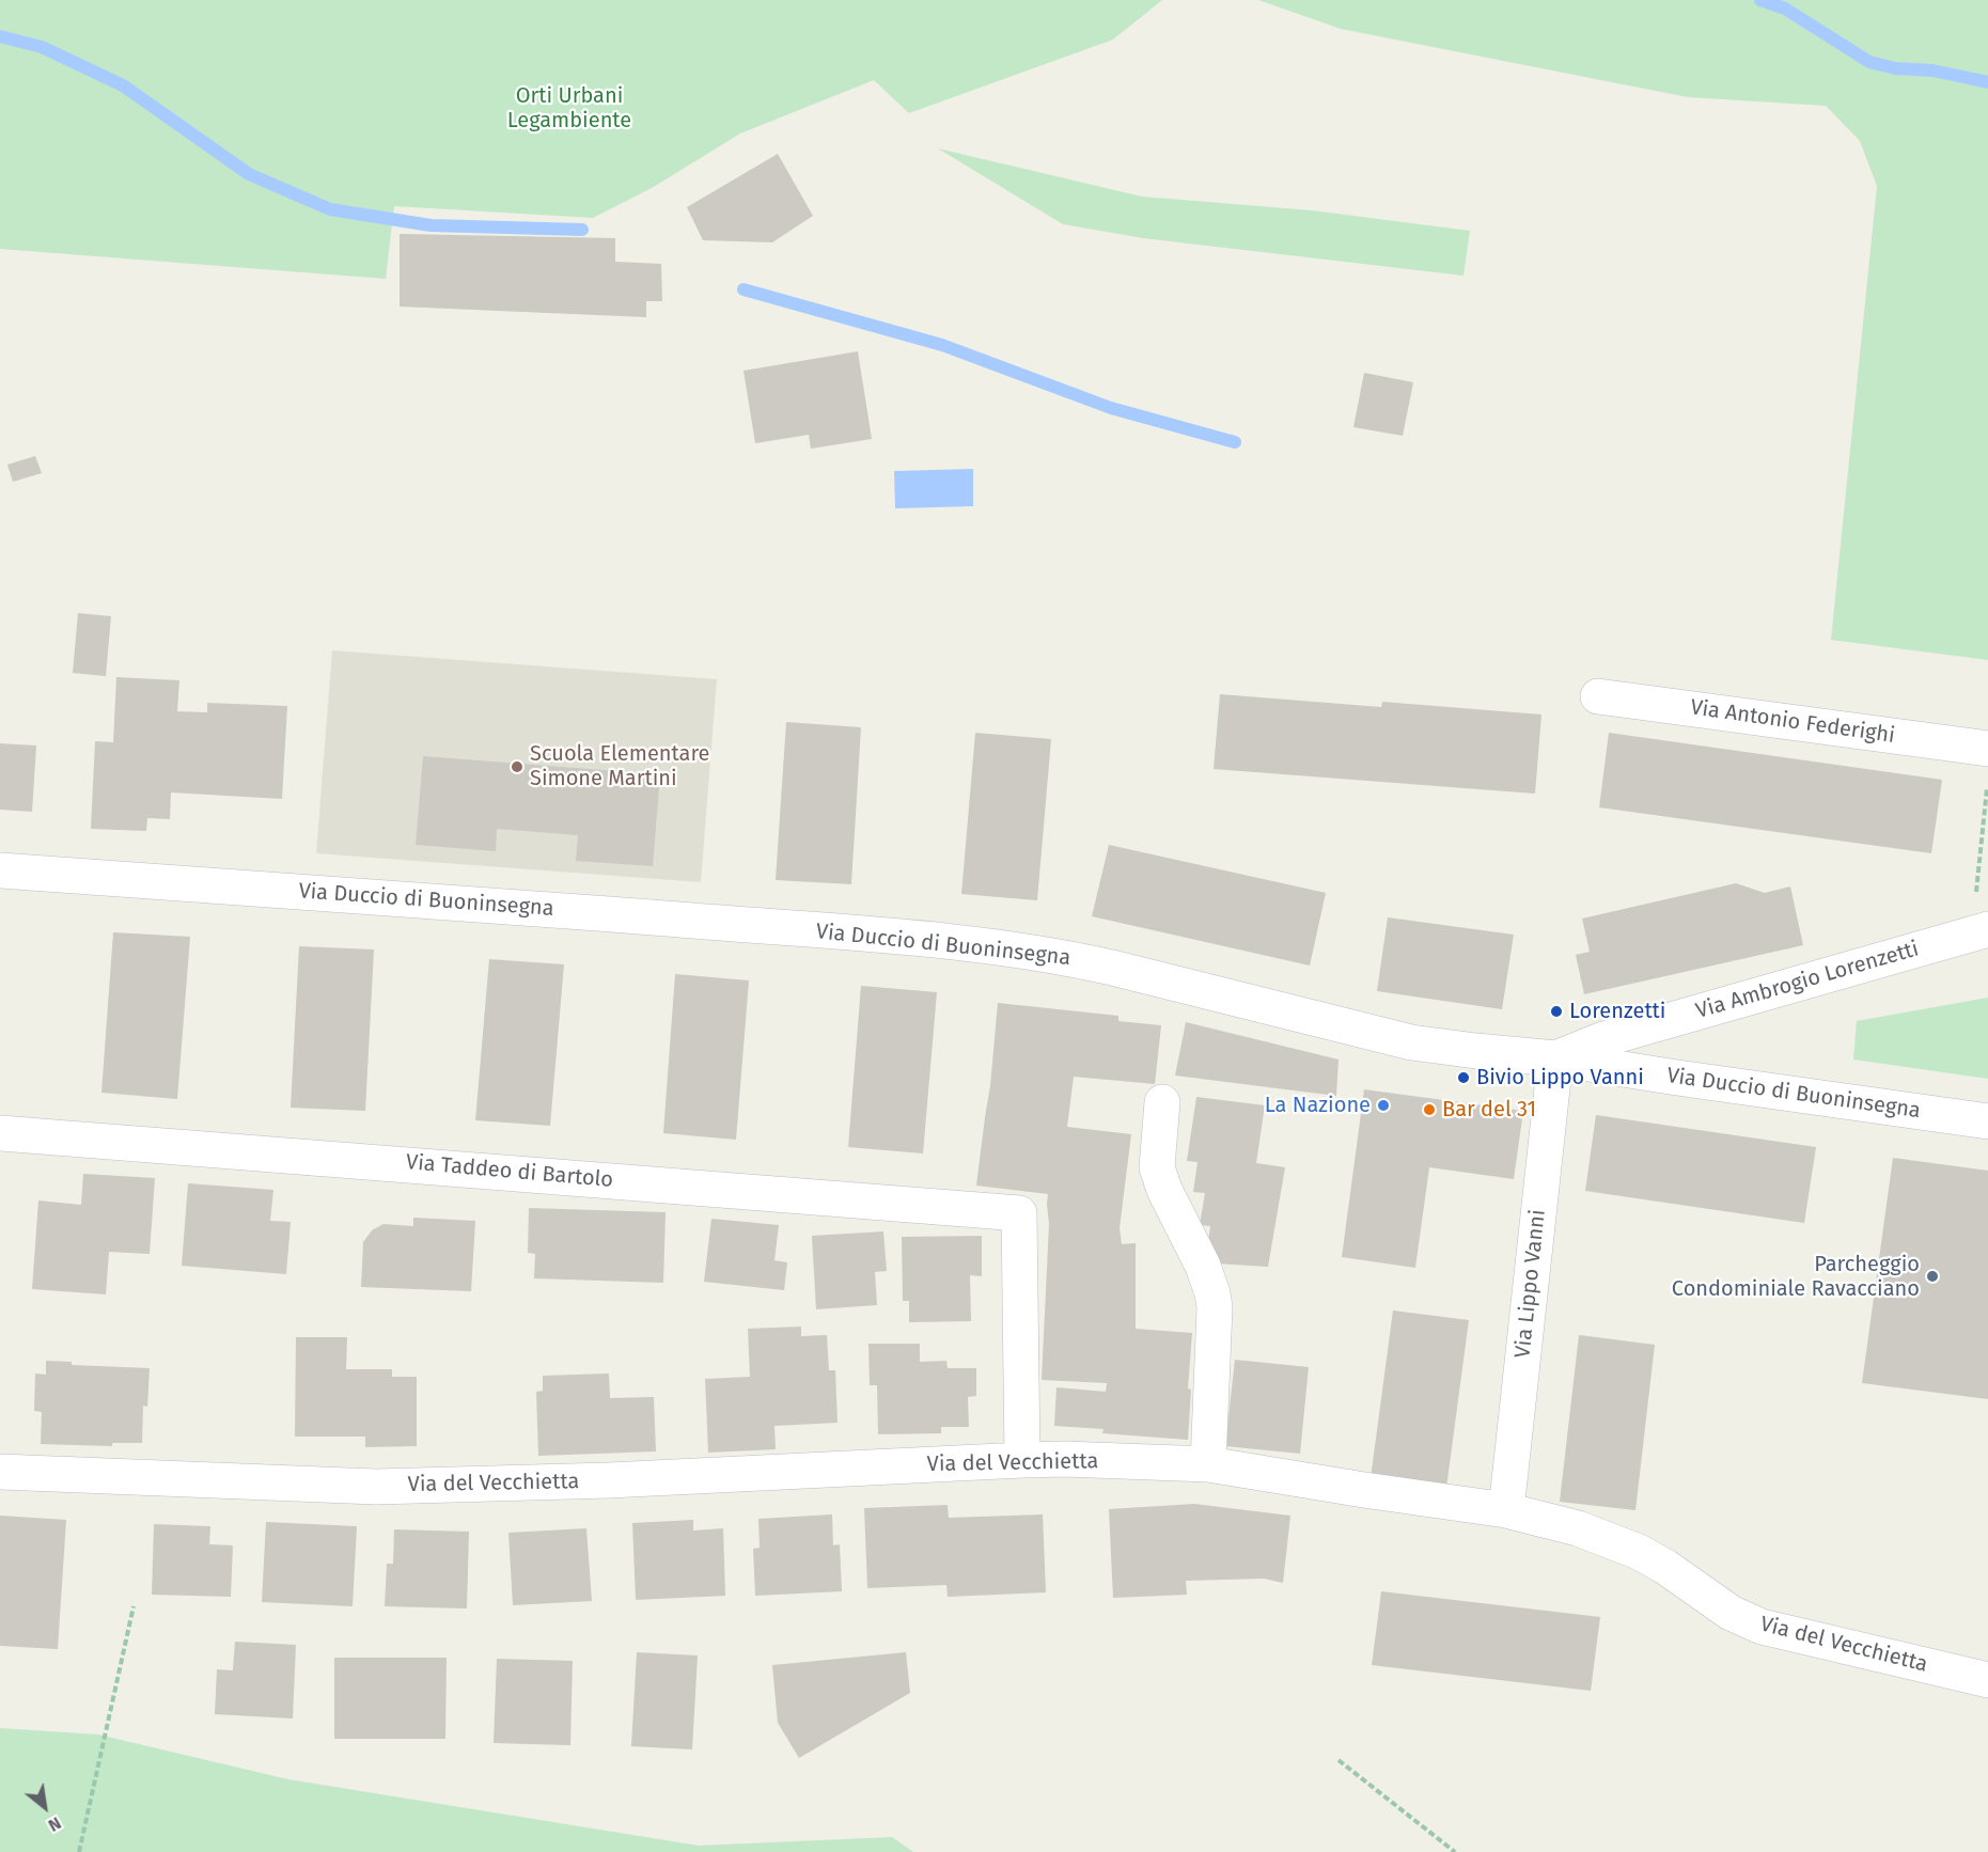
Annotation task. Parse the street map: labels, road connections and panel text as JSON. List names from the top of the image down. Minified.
{"streets":{"street":["Via Antonio Federighi","Via Duccio di Buoninsegna","Via Ambrogio Lorenzetti","Via Taddeo di Bartolo","Via Lippo Vanni","Via del Vecchietta"]},"crossings":[["Via Duccio di Buoninsegna","Via Ambrogio Lorenzetti"],["Via Duccio di Buoninsegna","Via Lippo Vanni"],["Via Ambrogio Lorenzetti","Via Lippo Vanni"],["Via Taddeo di Bartolo","Via del Vecchietta"],["Via Lippo Vanni","Via del Vecchietta"]],"parks":["Orti Urbani Legambiente"],"places":["Scuola Elementare Simone Martini","Lorenzetti","Bivio Lippo Vanni","La Nazione","Bar del 31","Parcheggio Condominiale Ravacciano"],"north":"bottom right"}
